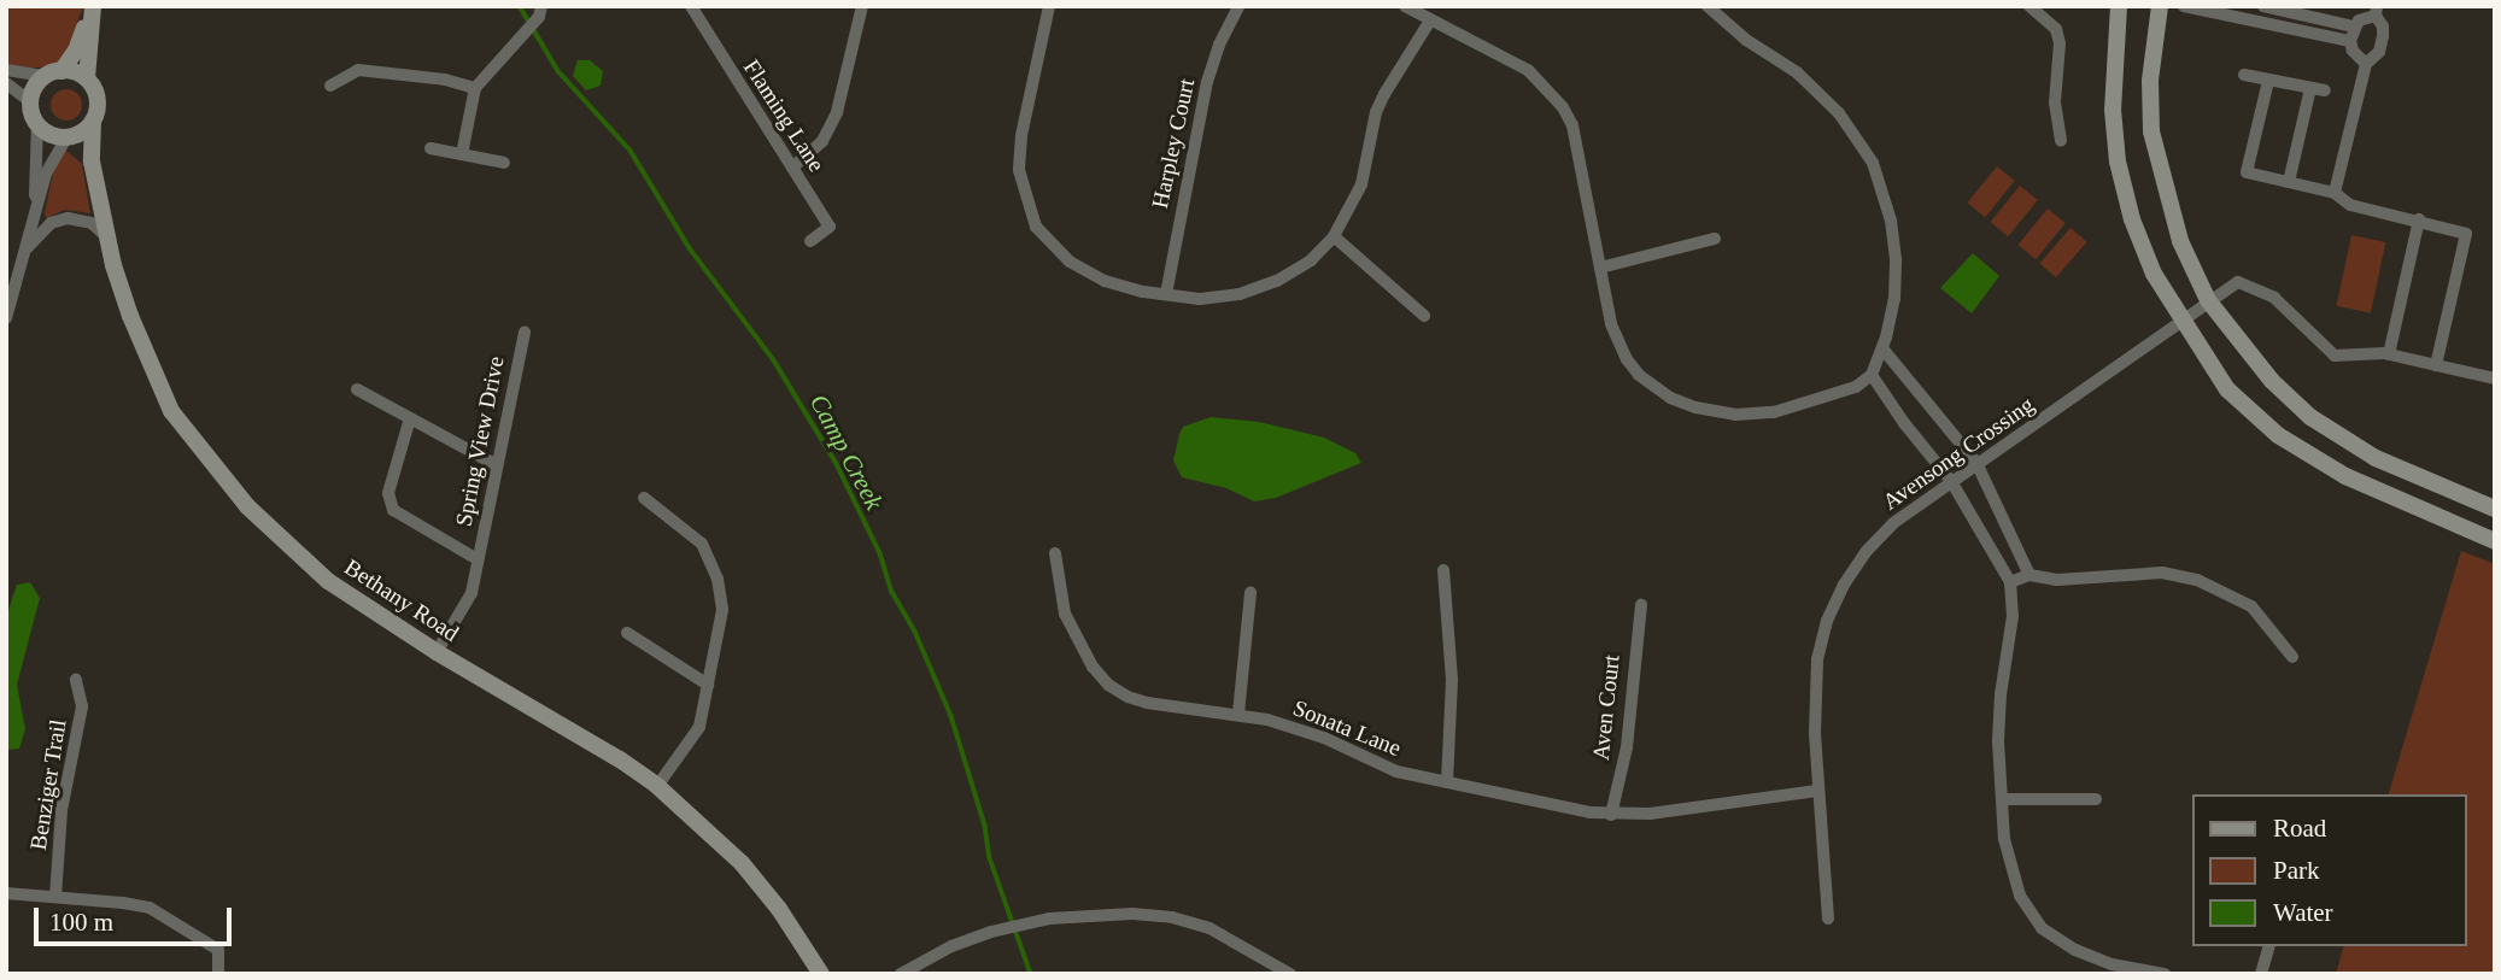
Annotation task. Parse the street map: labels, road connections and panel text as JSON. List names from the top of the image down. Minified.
{"streets":{"street":["Flaming Lane","Harpley Court","Spring View Drive","Avensong Crossing","Bethany Road","Aven Court","Sonata Lane","Benziger Trail"]},"crossings":[["Spring View Drive","Bethany Road"],["Avensong Crossing","Sonata Lane"],["Aven Court","Sonata Lane"]],"water":["Camp Creek"],"legend":["Road","Park","Water"],"scale_bar":"100 m"}
